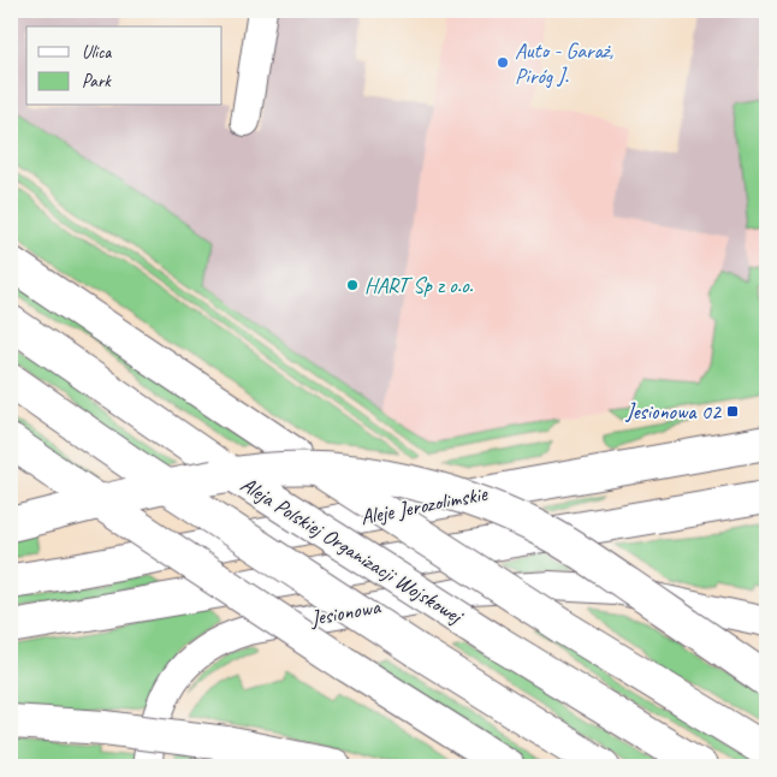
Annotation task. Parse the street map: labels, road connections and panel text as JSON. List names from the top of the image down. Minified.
{"streets":{"main road":["Aleje Jerozolimskie","Aleja Polskiej Organizacji Wojskowej"],"street":["Jesionowa"]},"places":{"other":["Auto - Garaż, Piróg J.","HART Sp z o.o."],"transit":["Jesionowa 02"]},"legend":["Ulica","Park"]}
